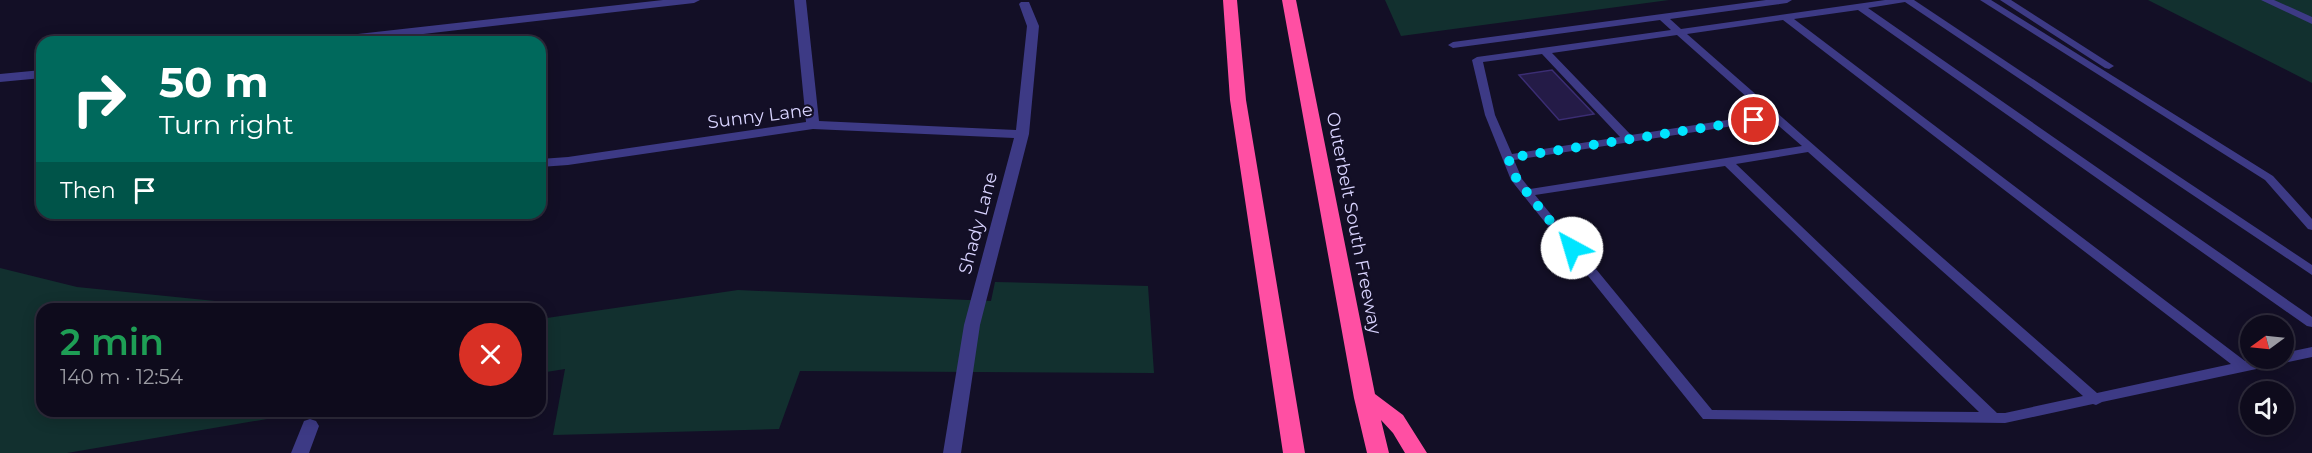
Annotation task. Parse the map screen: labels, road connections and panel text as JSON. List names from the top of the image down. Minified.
{"streets":{"highway":["Outerbelt South Freeway"],"street":["Sunny Lane","Shady Lane"]},"crossings":[["Sunny Lane","Shady Lane"]],"north":"left","page":{"turn":["50 m","Turn right"],"then":"Then","heading":["2 min","140 m · 12:54"]}}
